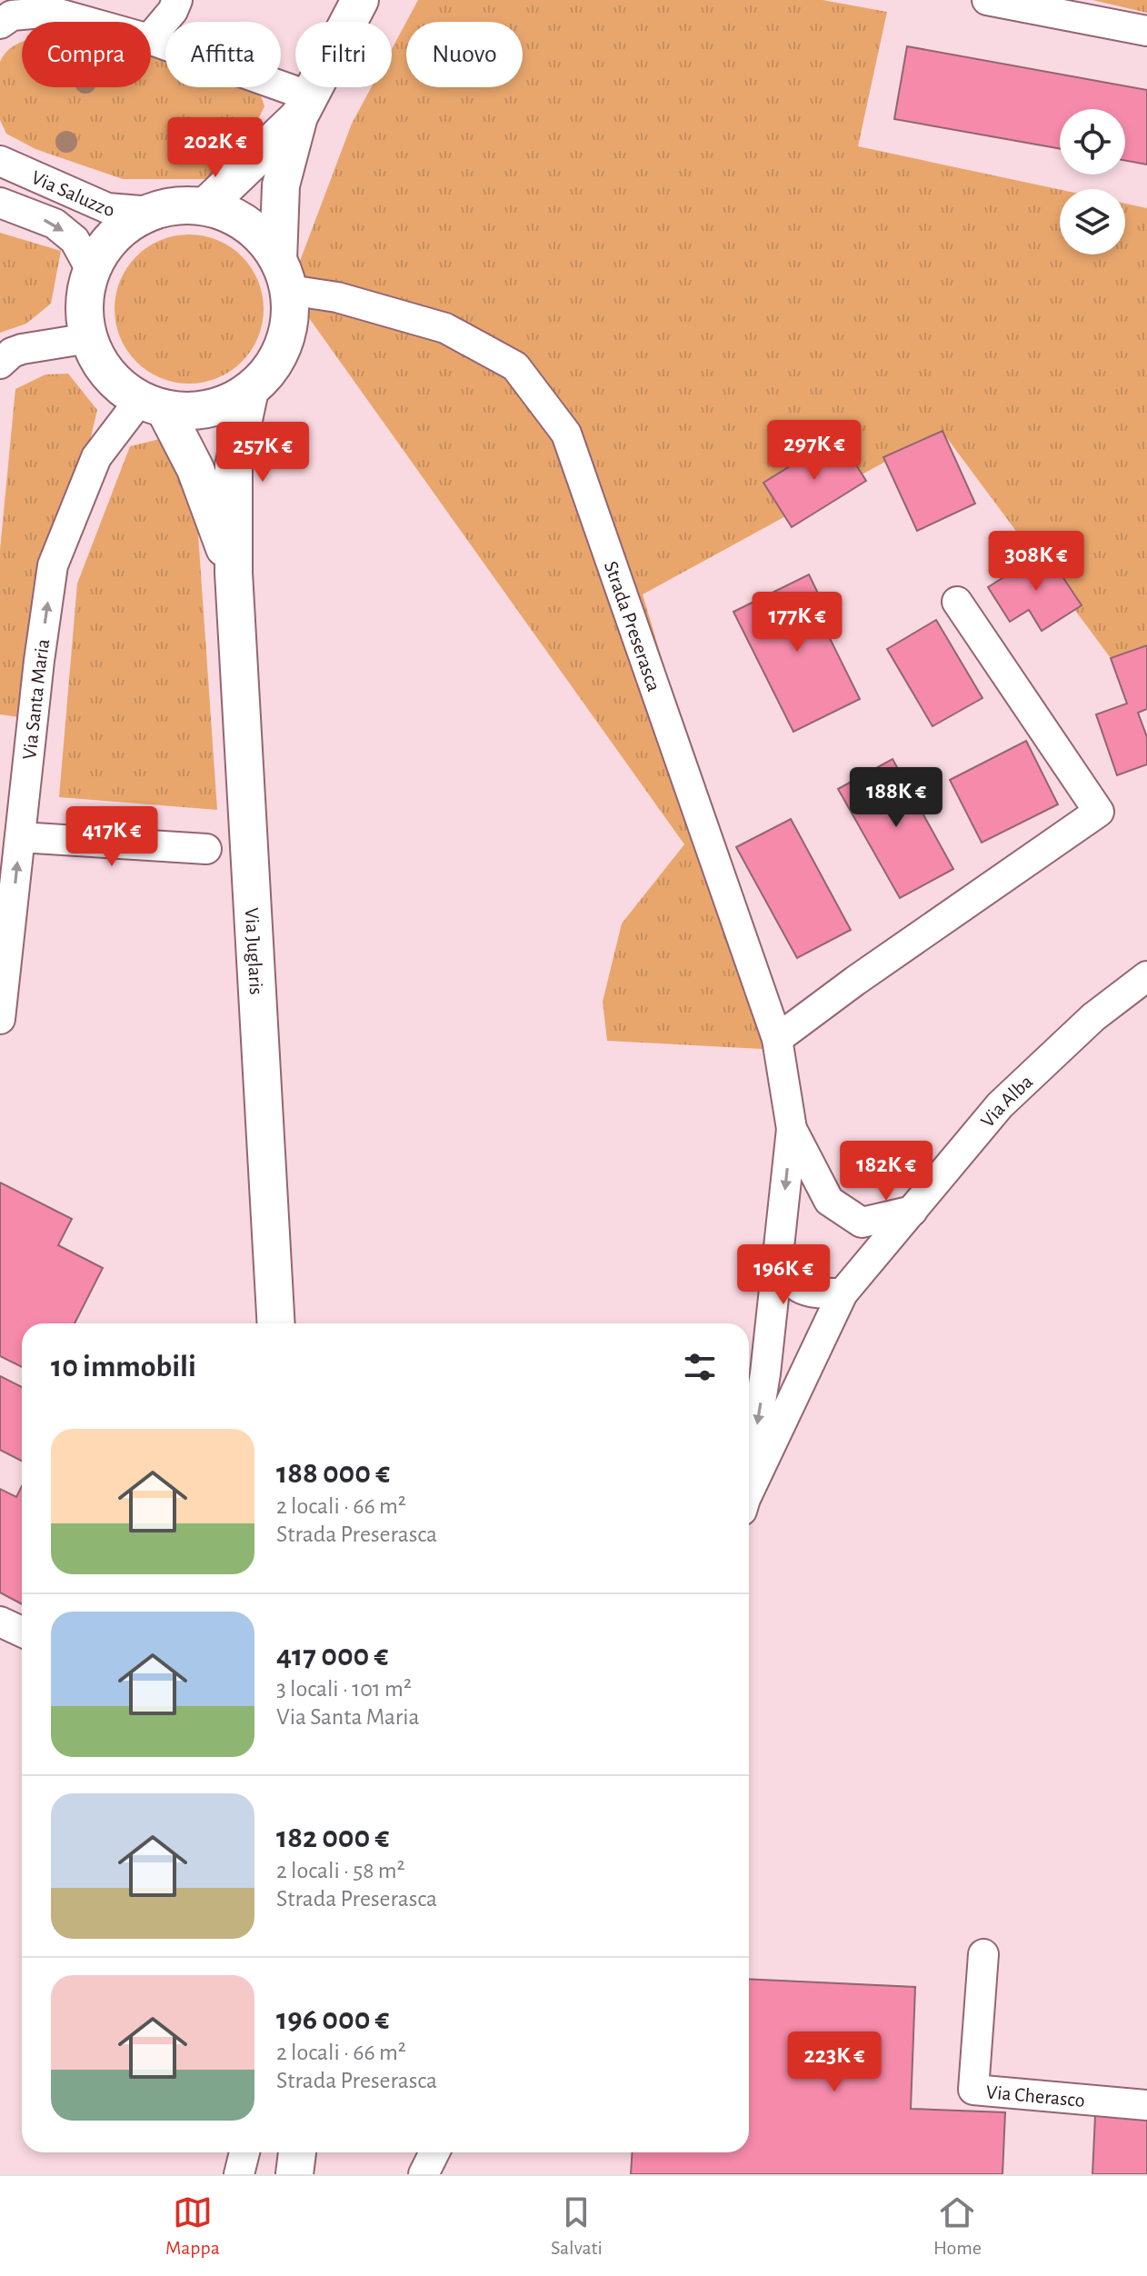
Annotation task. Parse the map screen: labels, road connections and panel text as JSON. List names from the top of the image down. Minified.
{"streets":{"street":["Via Saluzzo","Strada Preserasca","Via Santa Maria","Via Juglaris","Via Alba","Via Cherasco"]},"crossings":[["Via Saluzzo","Strada Preserasca"],["Via Saluzzo","Via Santa Maria"],["Via Saluzzo","Via Juglaris"],["Strada Preserasca","Via Santa Maria"],["Strada Preserasca","Via Juglaris"],["Strada Preserasca","Via Alba"],["Via Santa Maria","Via Juglaris"]],"one_way":["Via Santa Maria"],"page":{"chip":["Compra","Affitta","Filtri","Nuovo"],"price":["202K €","297K €","257K €","308K €","177K €","188K €","417K €","182K €","196K €","223K €"],"heading":"10 immobili","list":[{"name":"188 000 €","note":"2 locali · 66 m² · Strada Preserasca"},{"name":"417 000 €","note":"3 locali · 101 m² · Via Santa Maria"},{"name":"182 000 €","note":"2 locali · 58 m² · Strada Preserasca"},{"name":"196 000 €","note":"2 locali · 66 m² · Strada Preserasca"}],"tabs":["Mappa","Salvati","Home"]}}
